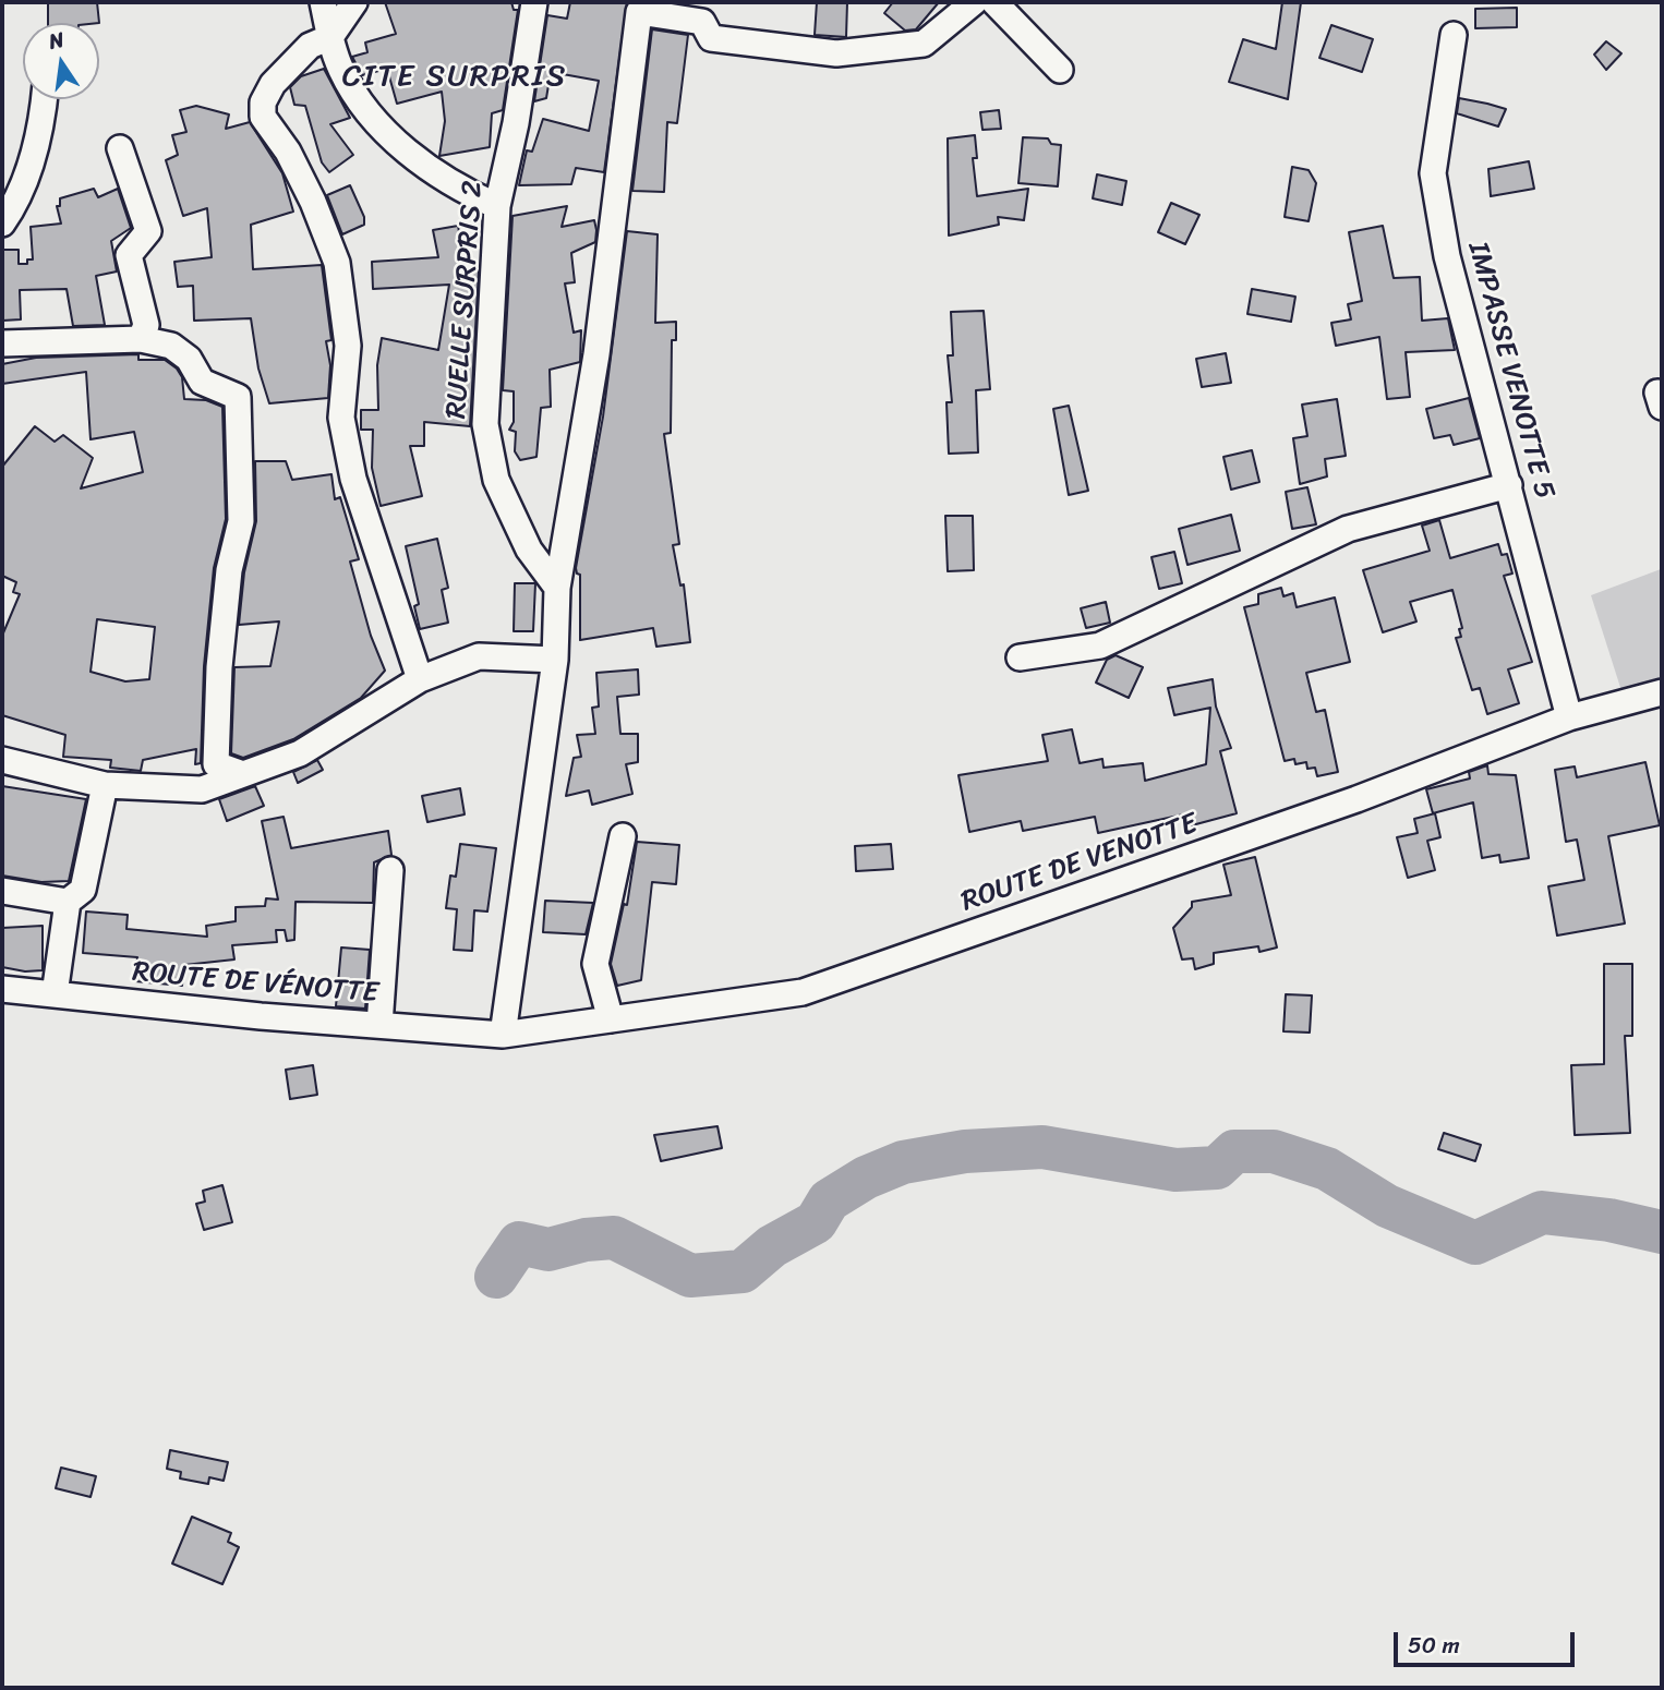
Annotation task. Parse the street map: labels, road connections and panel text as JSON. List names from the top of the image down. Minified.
{"streets":{"street":["RUELLE SURPRIS 2","IMPASSE VENOTTE 5","ROUTE DE VENOTTE","ROUTE DE VÉNOTTE"]},"crossings":[["IMPASSE VENOTTE 5","ROUTE DE VENOTTE"],["ROUTE DE VENOTTE","ROUTE DE VÉNOTTE"]],"districts":["CITE SURPRIS"],"scale_bar":"50 m","north":"top"}
